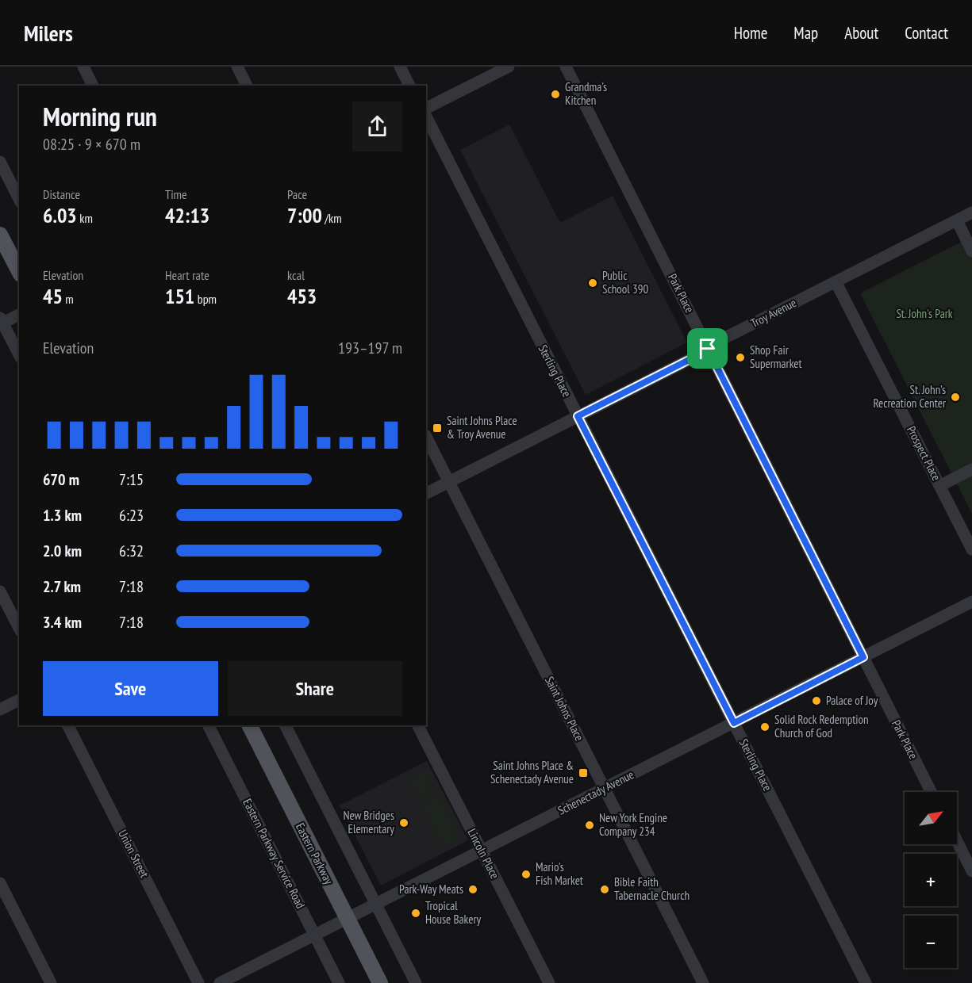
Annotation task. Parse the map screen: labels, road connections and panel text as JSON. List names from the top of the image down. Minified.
{"streets":{"main road":["Eastern Parkway"],"street":["Park Place","Troy Avenue","Sterling Place","Prospect Place","Saint Johns Place","Schenectady Avenue","Union Street","Eastern Parkway Service Road","Lincoln Place"]},"crossings":[["Park Place","Troy Avenue"],["Park Place","Schenectady Avenue"],["Troy Avenue","Sterling Place"],["Troy Avenue","Prospect Place"],["Troy Avenue","Saint Johns Place"],["Sterling Place","Schenectady Avenue"],["Saint Johns Place","Schenectady Avenue"],["Schenectady Avenue","Eastern Parkway Service Road"],["Schenectady Avenue","Eastern Parkway"],["Schenectady Avenue","Lincoln Place"]],"parks":["St. John's Park"],"places":{"other":["Grandma's Kitchen","Public School 390","Shop Fair Supermarket","St. John’s Recreation Center","Palace of Joy","Solid Rock Redemption Church of God","New Bridges Elementary","New York Engine Company 234","Mario's Fish Market","Park-Way Meats","Bible Faith Tabernacle Church","Tropical House Bakery"],"transit":["Saint Johns Place & Troy Avenue","Saint Johns Place & Schenectady Avenue"]},"north":"top right","page":{"header":"Milers","nav":["Home","Map","About","Contact"],"heading":["Morning run","08:25 · 9 × 670 m"],"stats":[["Distance","6.03 km"],["Time","42:13"],["Pace","7:00 /km"],["Elevation","45 m"],["Heart rate","151 bpm"],["kcal","453"]],"chart":["Elevation","193–197 m"],"list":[{"name":"670 m","note":"7:15"},{"name":"1.3 km","note":"6:23"},{"name":"2.0 km","note":"6:32"},{"name":"2.7 km","note":"7:18"},{"name":"3.4 km","note":"7:18"}],"buttons":["Save","Share"],"map_buttons":["+","−"]}}
